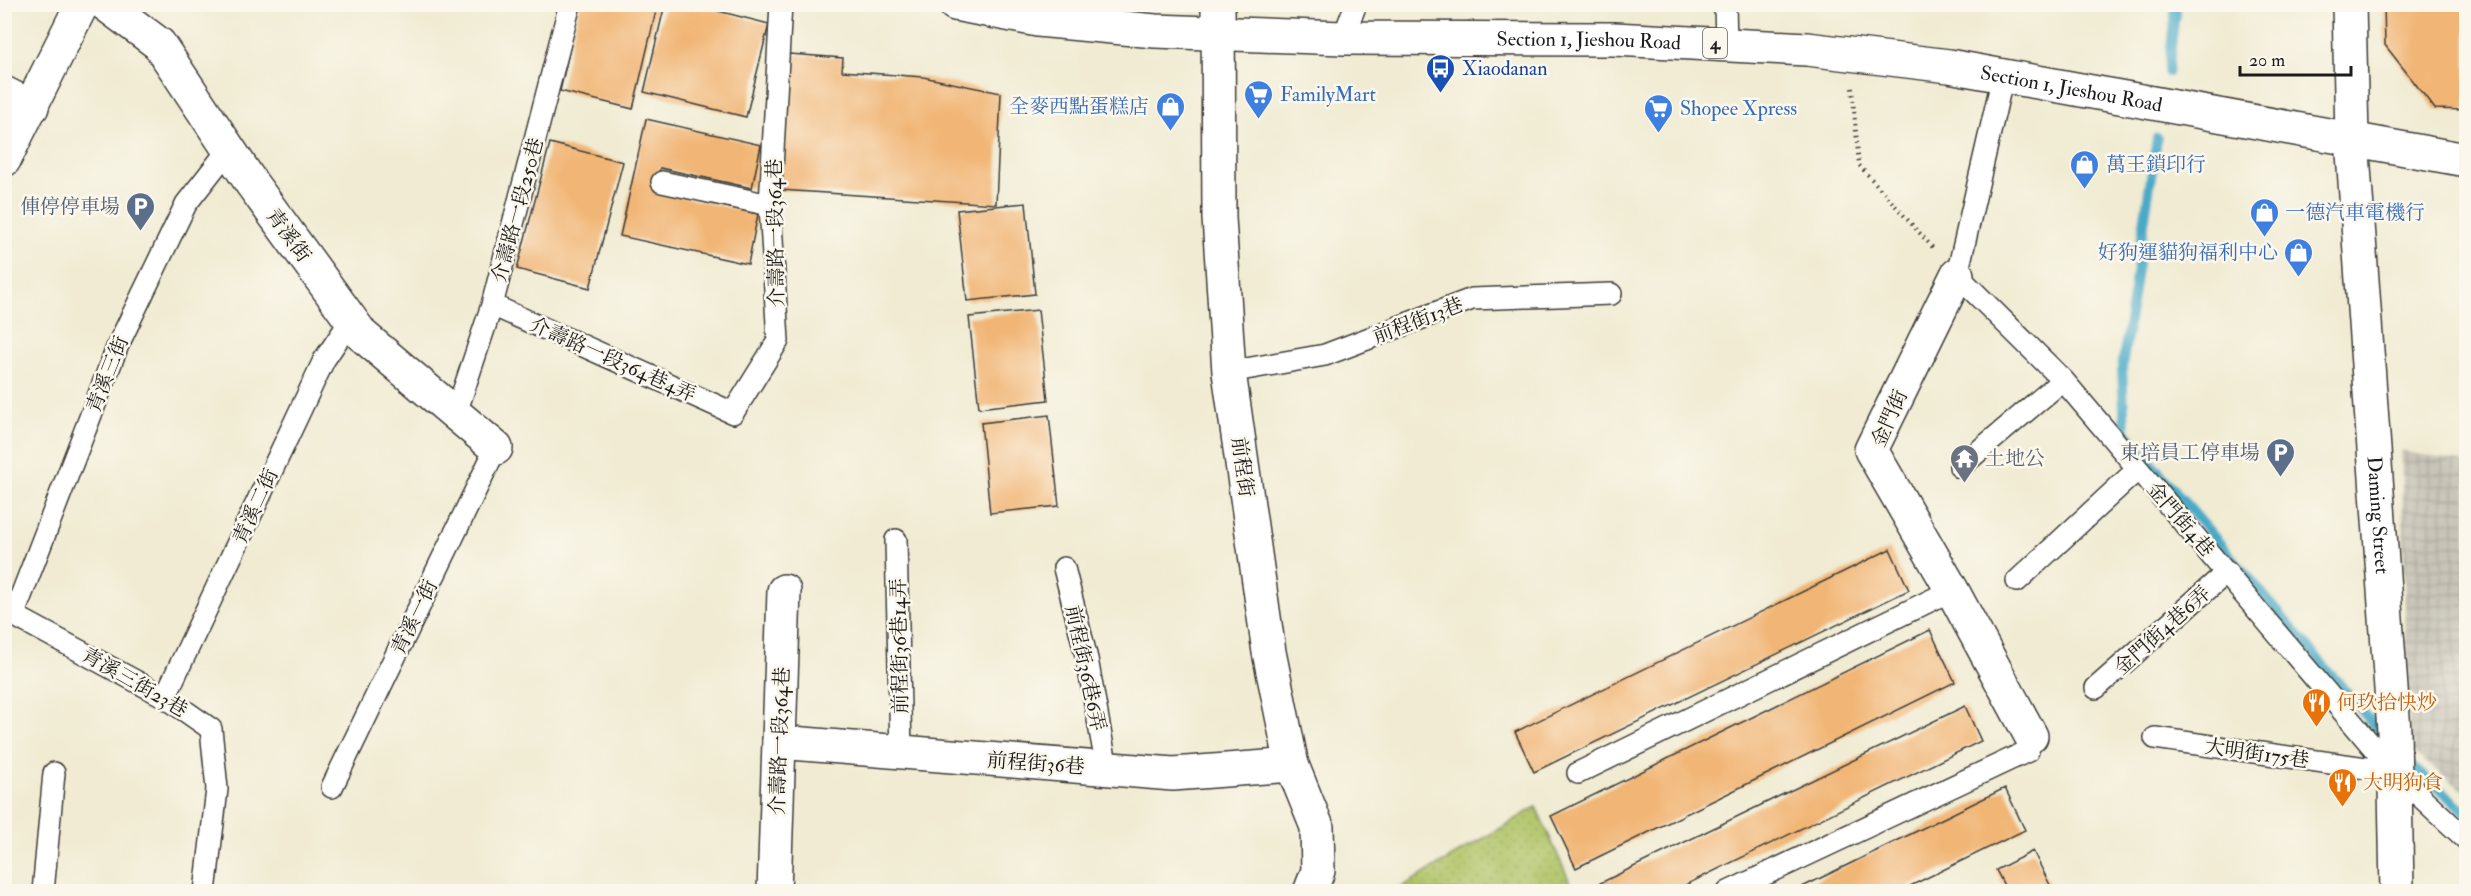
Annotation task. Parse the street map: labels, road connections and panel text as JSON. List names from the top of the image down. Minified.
{"streets":{"street":["Section 1, Jieshou Road","4","介壽路一段364巷","青溪街","金門街","前程街","Daming Street","前程街36巷"],"lane":["介壽路一段250巷","前程街13巷","介壽路一段364巷4弄","青溪三街","青溪二街","金門街4巷","青溪一街","金門街4巷6弄","前程街36巷14弄","前程街36巷6弄","青溪三街23巷","大明街175巷"]},"crossings":[["Section 1, Jieshou Road","金門街"],["Section 1, Jieshou Road","前程街"],["Section 1, Jieshou Road","Daming Street"],["介壽路一段250巷","青溪街"],["介壽路一段250巷","介壽路一段364巷4弄"],["介壽路一段364巷","介壽路一段364巷4弄"],["介壽路一段364巷","前程街36巷"],["青溪街","青溪三街"],["青溪街","青溪二街"],["青溪街","青溪一街"],["前程街13巷","前程街"],["青溪三街","青溪三街23巷"],["金門街","金門街4巷"],["前程街","前程街36巷"],["青溪二街","青溪三街23巷"],["Daming Street","金門街4巷"],["Daming Street","大明街175巷"],["金門街4巷","金門街4巷6弄"],["金門街4巷","大明街175巷"],["前程街36巷14弄","前程街36巷"],["前程街36巷6弄","前程街36巷"]],"places":{"bus stop":["Xiaodanan"],"supermarket":["FamilyMart","Shopee Xpress"],"shop":["全麥西點蛋糕店","萬王鎖印行","一德汽車電機行","好狗運貓狗福利中心"],"parking":["俥停停車場","東培員工停車場"],"temple":["土地公"],"restaurant":["何玖拾快炒","大明狗食"]},"scale_bar":"20 m"}
